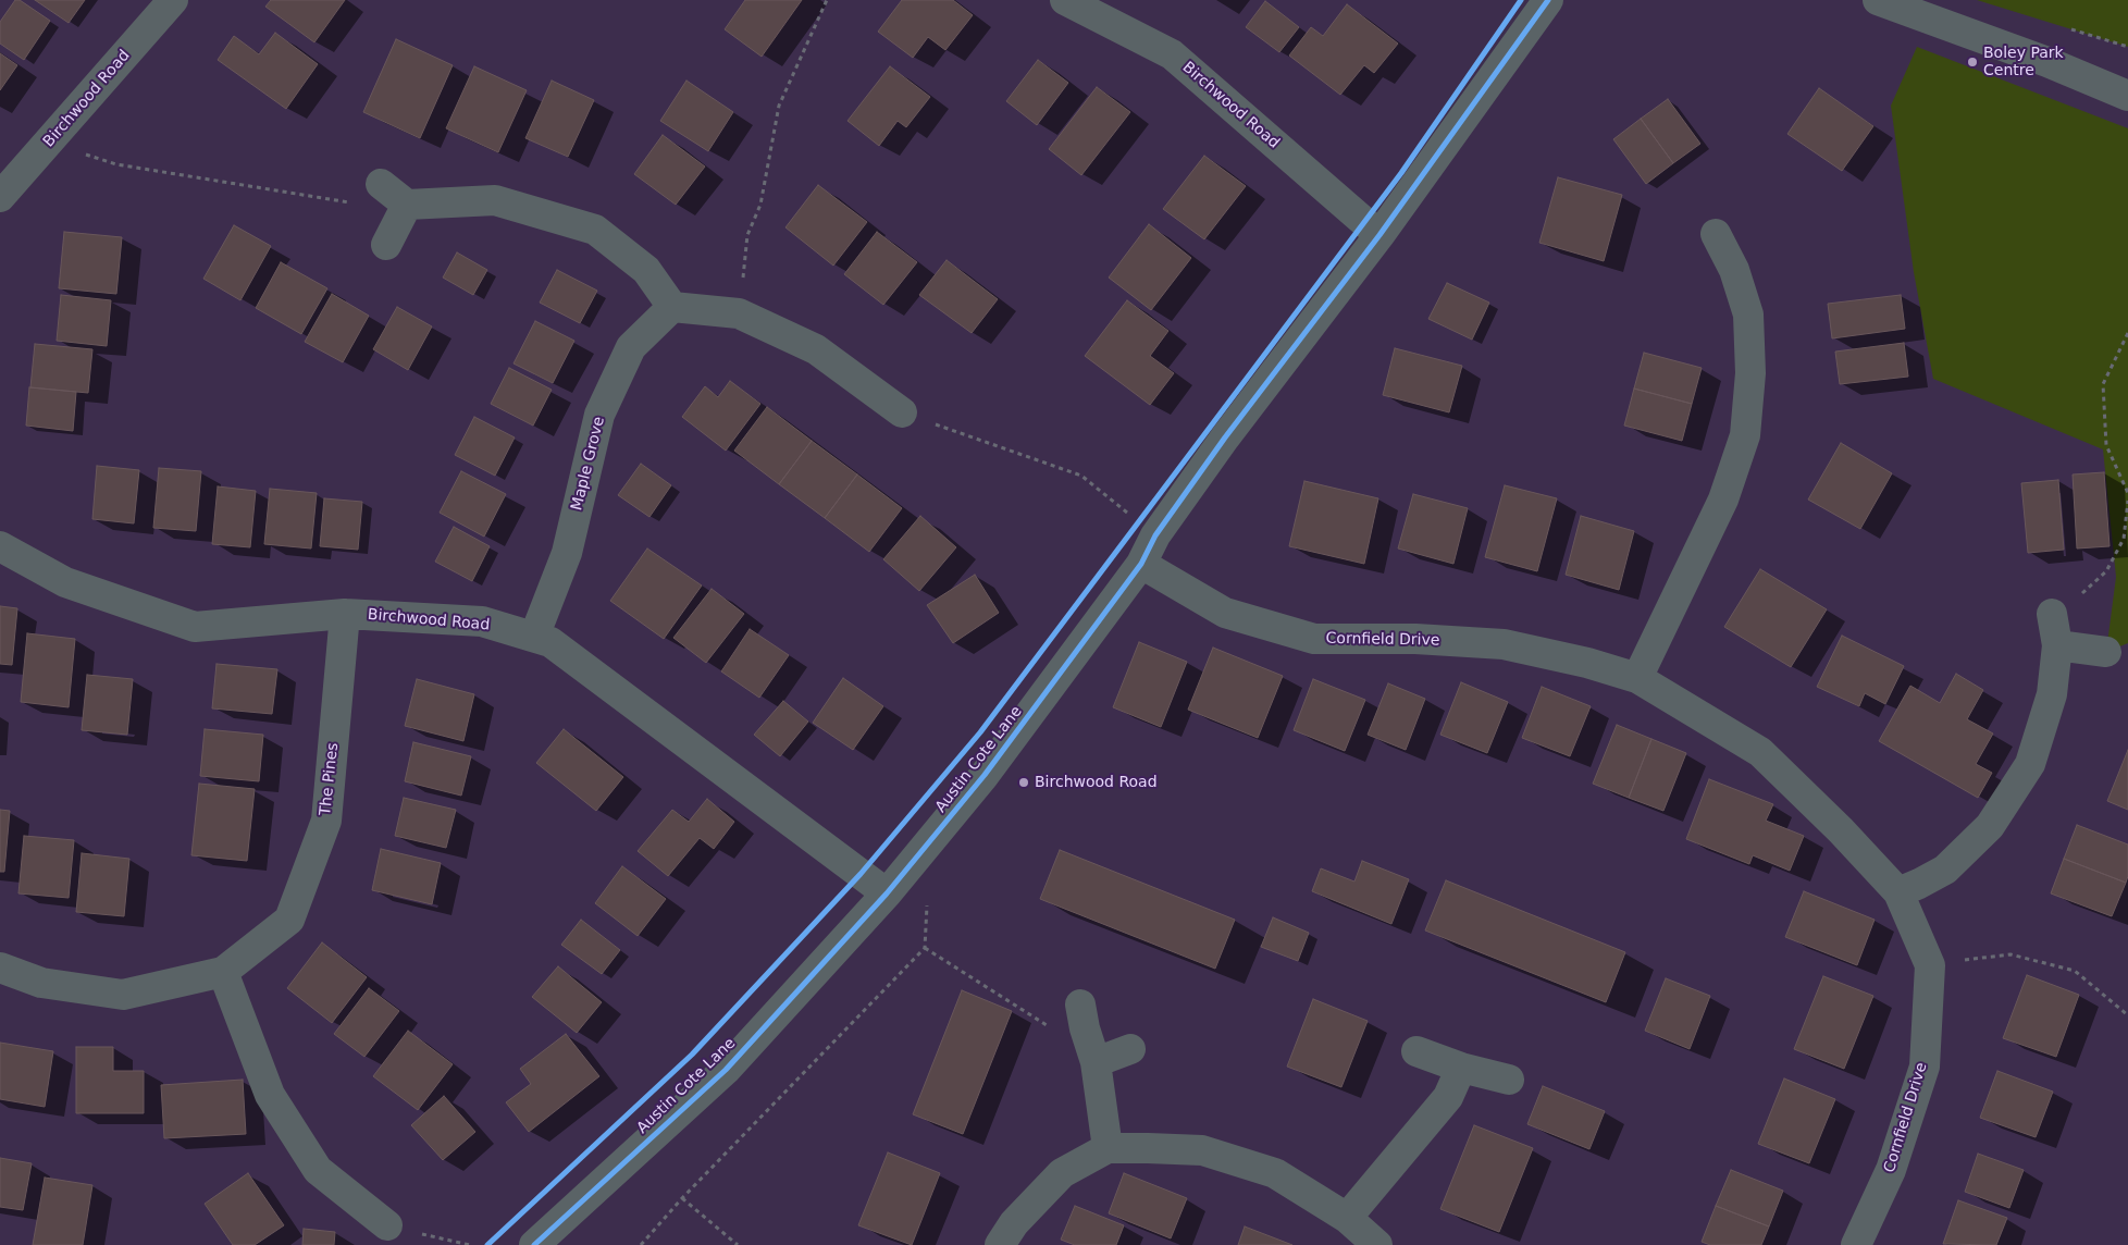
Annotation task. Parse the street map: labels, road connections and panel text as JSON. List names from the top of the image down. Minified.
{"streets":{"street":["Birchwood Road","Maple Grove","Cornfield Drive","Austin Cote Lane","The Pines"]},"crossings":[["Birchwood Road","Maple Grove"],["Birchwood Road","Austin Cote Lane"],["Birchwood Road","The Pines"],["Cornfield Drive","Austin Cote Lane"]],"places":["Boley Park Centre","Birchwood Road"]}
